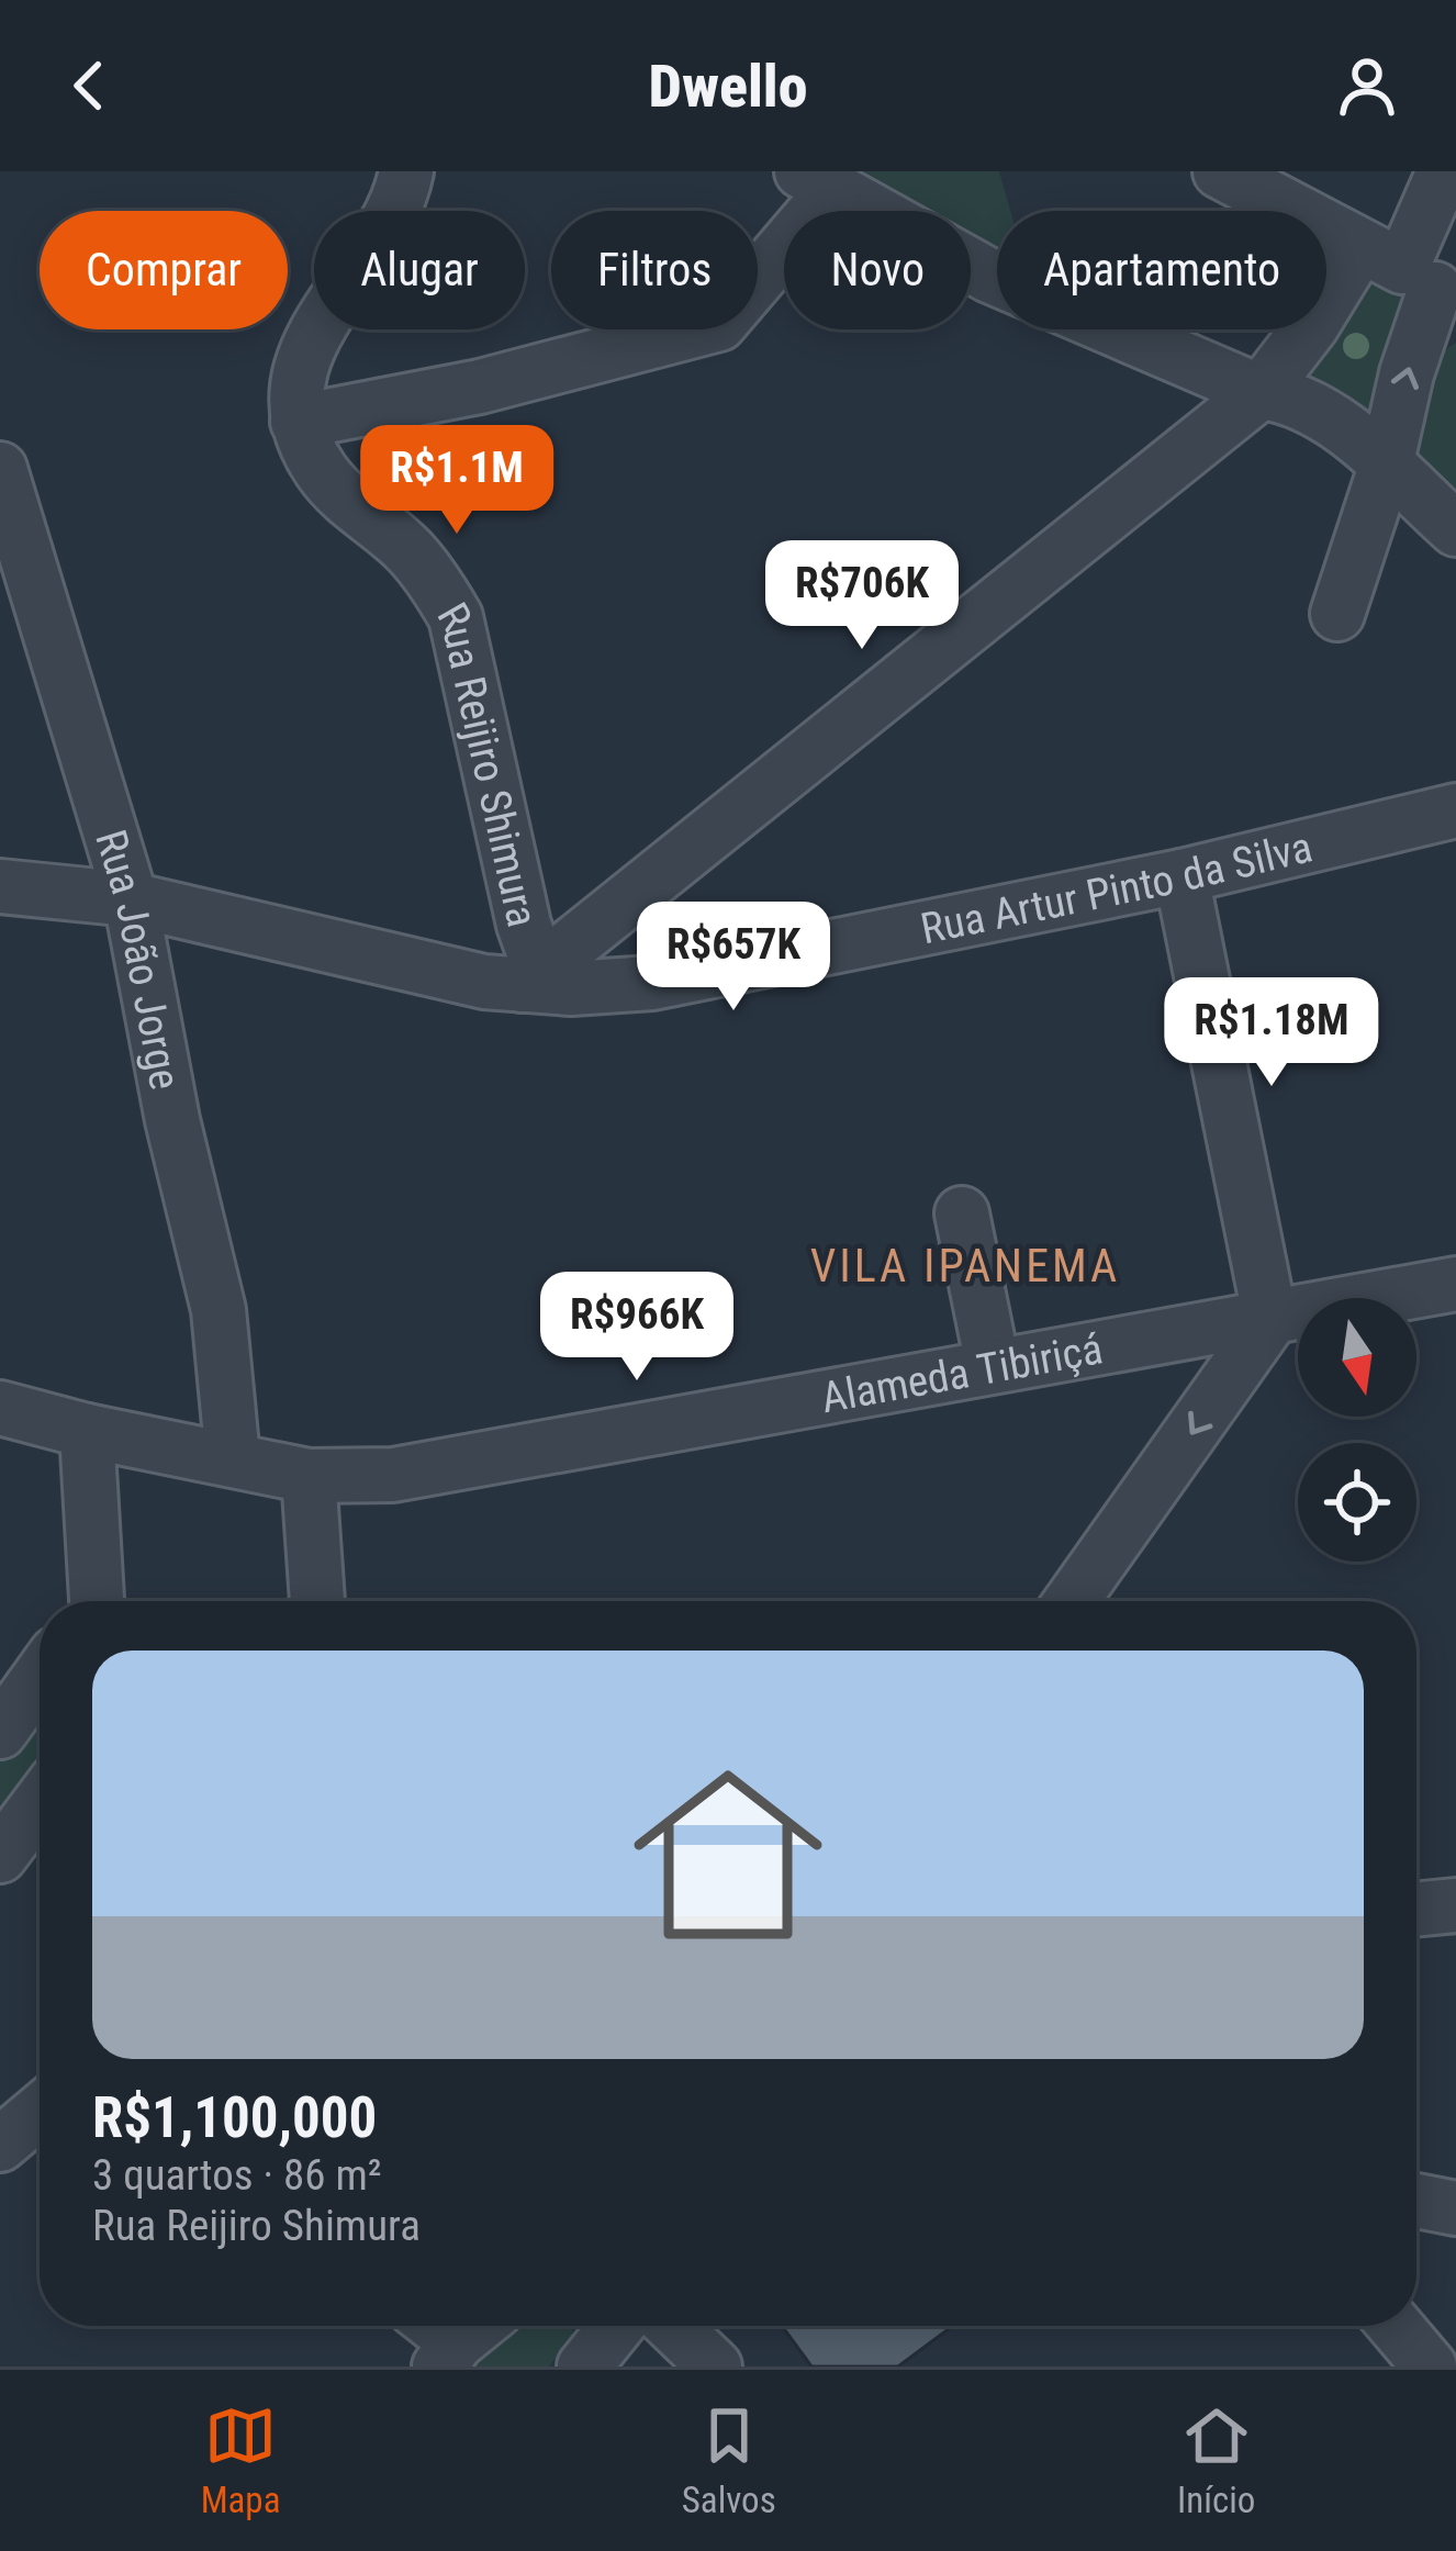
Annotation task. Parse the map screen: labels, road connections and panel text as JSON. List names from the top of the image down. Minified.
{"streets":{"street":["Rua Reijiro Shimura","Rua Artur Pinto da Silva","Rua João Jorge","Alameda Tibiriçá"]},"crossings":[["Rua Reijiro Shimura","Rua Artur Pinto da Silva"],["Rua Artur Pinto da Silva","Rua João Jorge"],["Rua João Jorge","Alameda Tibiriçá"]],"districts":["VILA IPANEMA"],"north":"bottom","page":{"header":"Dwello","chip":["Comprar","Alugar","Filtros","Novo","Apartamento"],"price":["R$1.1M","R$706K","R$657K","R$1.18M","R$966K"],"list":[{"name":"R$1,100,000","note":"3 quartos · 86 m² · Rua Reijiro Shimura"}],"tabs":["Mapa","Salvos","Início"]}}
